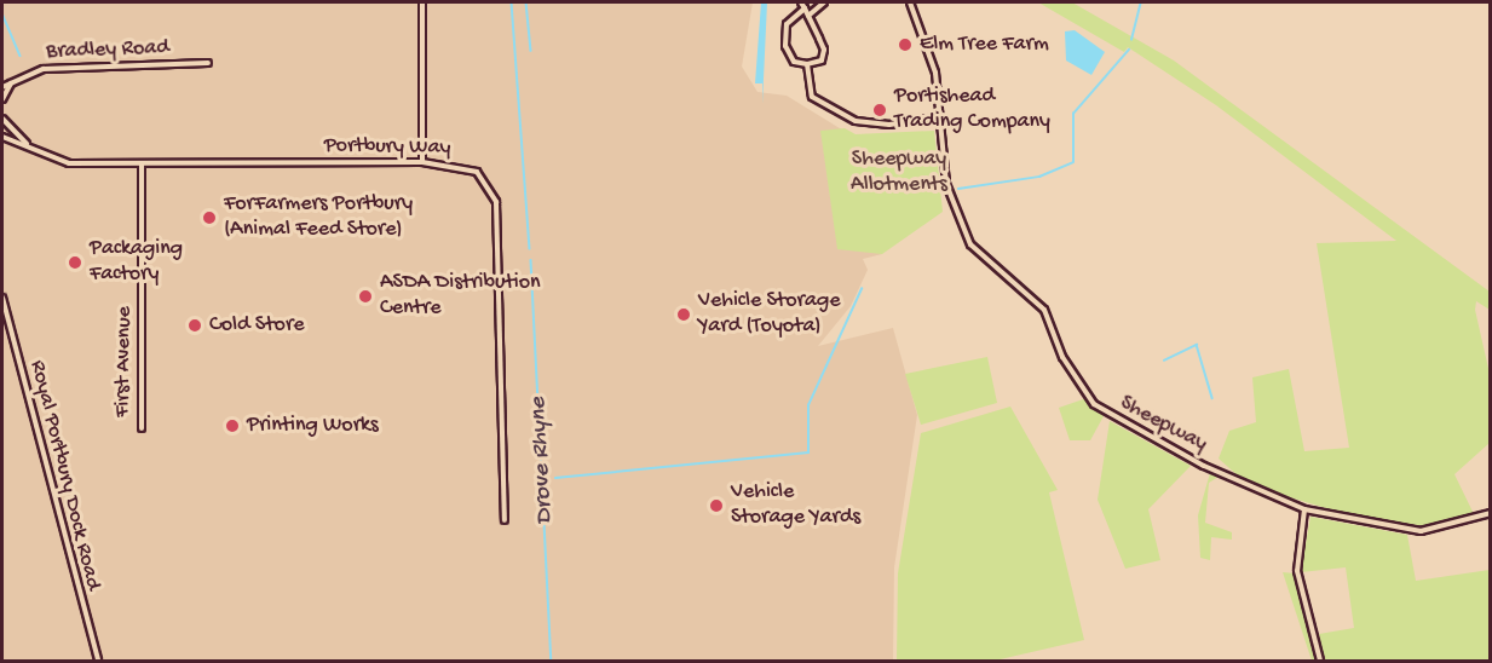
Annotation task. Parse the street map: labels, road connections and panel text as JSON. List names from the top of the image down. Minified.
{"streets":{"street":["Bradley Road","Portbury Way","First Avenue","Sheepway","Royal Portbury Dock Road"]},"crossings":[["Portbury Way","First Avenue"]],"water":["Drove Rhyne"],"parks":["Sheepway Allotments"],"places":["Elm Tree Farm","Portishead Trading Company","ForFarmers Portbury (Animal Feed Store)","Packaging Factory","ASDA Distribution Centre","Vehicle Storage Yard (Toyota)","Cold Store","Printing Works","Vehicle Storage Yards"]}
